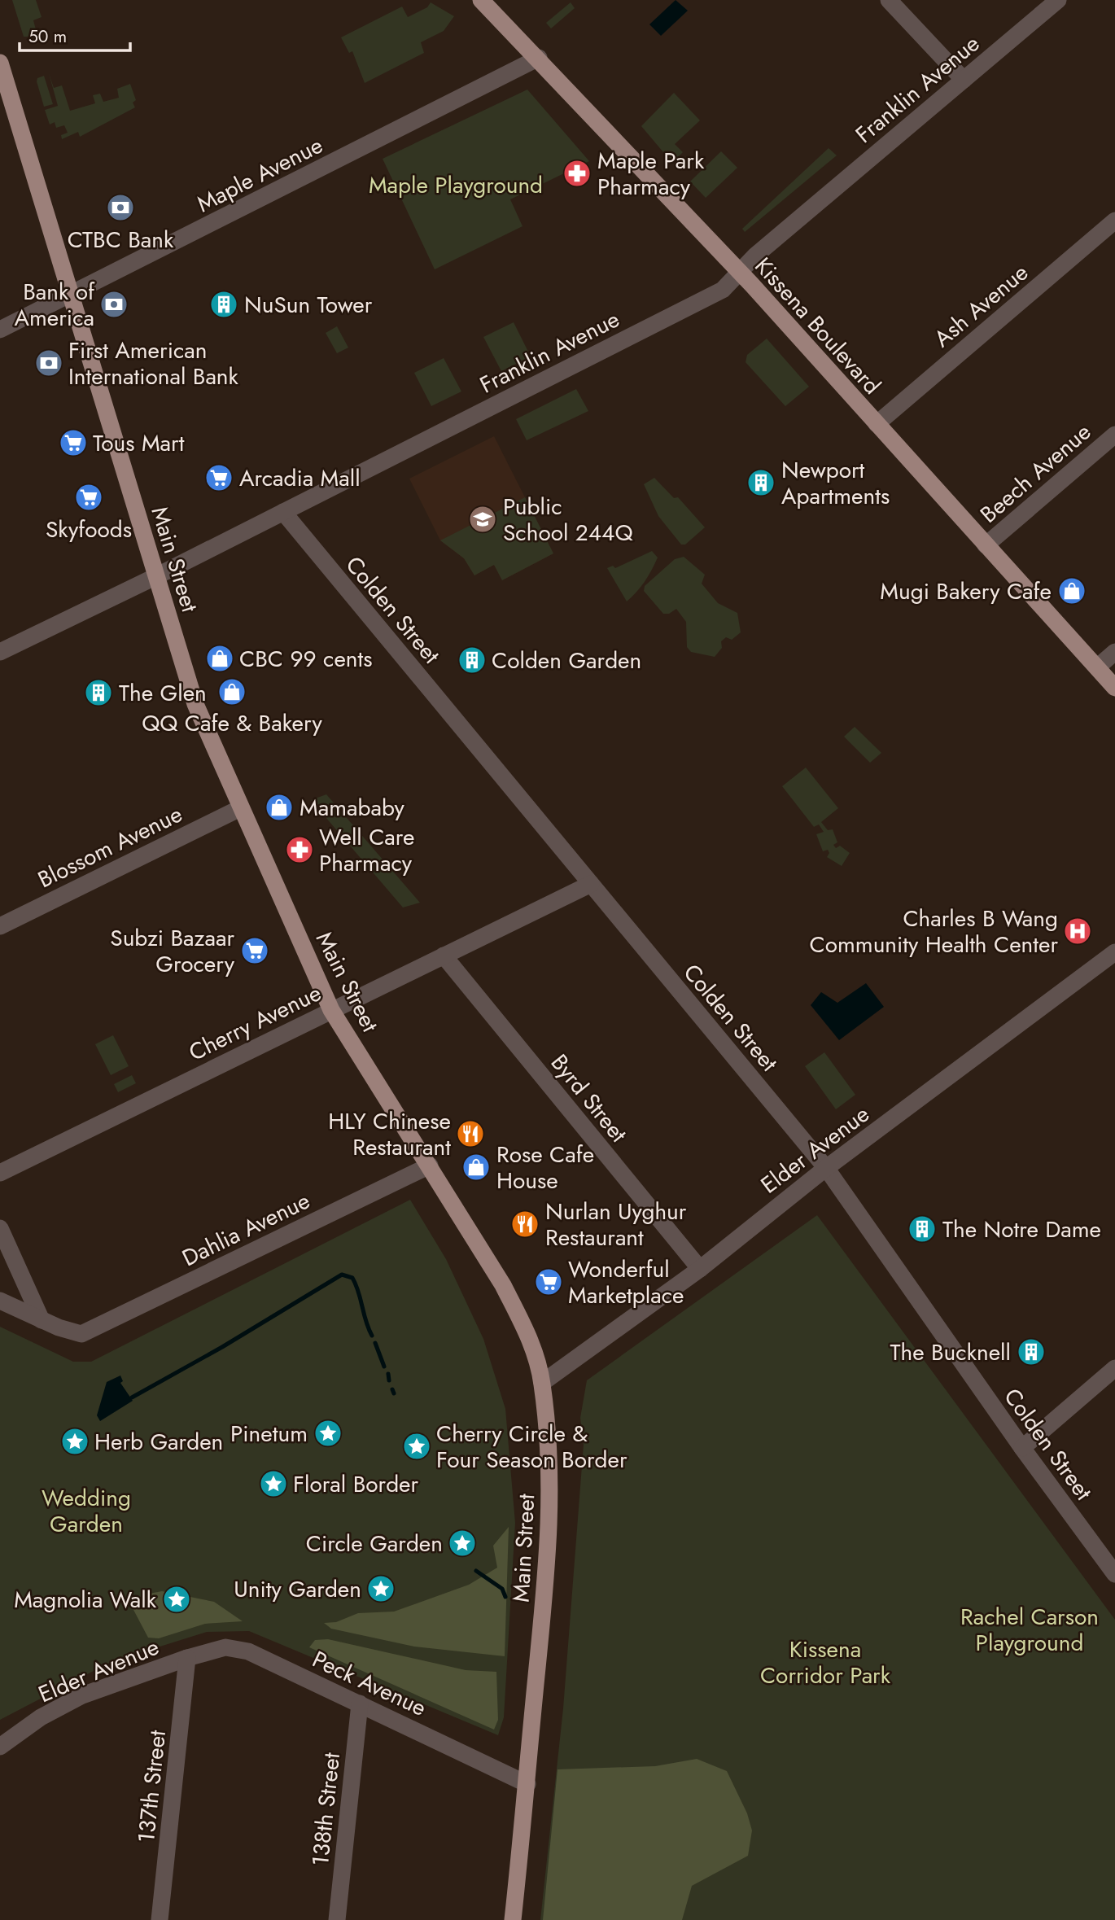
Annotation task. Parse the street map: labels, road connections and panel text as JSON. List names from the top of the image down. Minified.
{"streets":{"main road":["Kissena Boulevard","Main Street"],"street":["Franklin Avenue","Maple Avenue","Ash Avenue","Beech Avenue","Colden Street","Blossom Avenue","Cherry Avenue","Byrd Street","Elder Avenue","Dahlia Avenue","Peck Avenue","137th Street","138th Street"]},"crossings":[["Franklin Avenue","Kissena Boulevard"],["Franklin Avenue","Main Street"],["Franklin Avenue","Colden Street"],["Maple Avenue","Kissena Boulevard"],["Maple Avenue","Main Street"],["Ash Avenue","Kissena Boulevard"],["Kissena Boulevard","Beech Avenue"],["Main Street","Blossom Avenue"],["Main Street","Cherry Avenue"],["Main Street","Elder Avenue"],["Main Street","Dahlia Avenue"],["Main Street","Peck Avenue"],["Colden Street","Cherry Avenue"],["Colden Street","Elder Avenue"],["Cherry Avenue","Byrd Street"],["Byrd Street","Elder Avenue"],["Elder Avenue","Peck Avenue"],["Elder Avenue","137th Street"],["Peck Avenue","137th Street"],["Peck Avenue","138th Street"]],"parks":["Maple Playground","Wedding Garden","Rachel Carson Playground","Kissena Corridor Park"],"places":{"pharmacy":["Maple Park Pharmacy","Well Care Pharmacy"],"bank":["CTBC Bank","Bank of America","First American International Bank"],"building":["NuSun Tower","Newport Apartments","Colden Garden","The Glen","The Notre Dame","The Bucknell"],"supermarket":["Tous Mart","Arcadia Mall","Skyfoods","Subzi Bazaar Grocery","Wonderful Marketplace"],"school or university":["Public School 244Q"],"shop":["Mugi Bakery Cafe","CBC 99 cents","QQ Cafe & Bakery","Mamababy","Rose Cafe House"],"hospital":["Charles B Wang Community Health Center"],"restaurant":["HLY Chinese Restaurant","Nurlan Uyghur Restaurant"],"place":["Pinetum","Herb Garden","Cherry Circle & Four Season Border","Floral Border","Circle Garden","Unity Garden","Magnolia Walk"]},"scale_bar":"50 m"}
